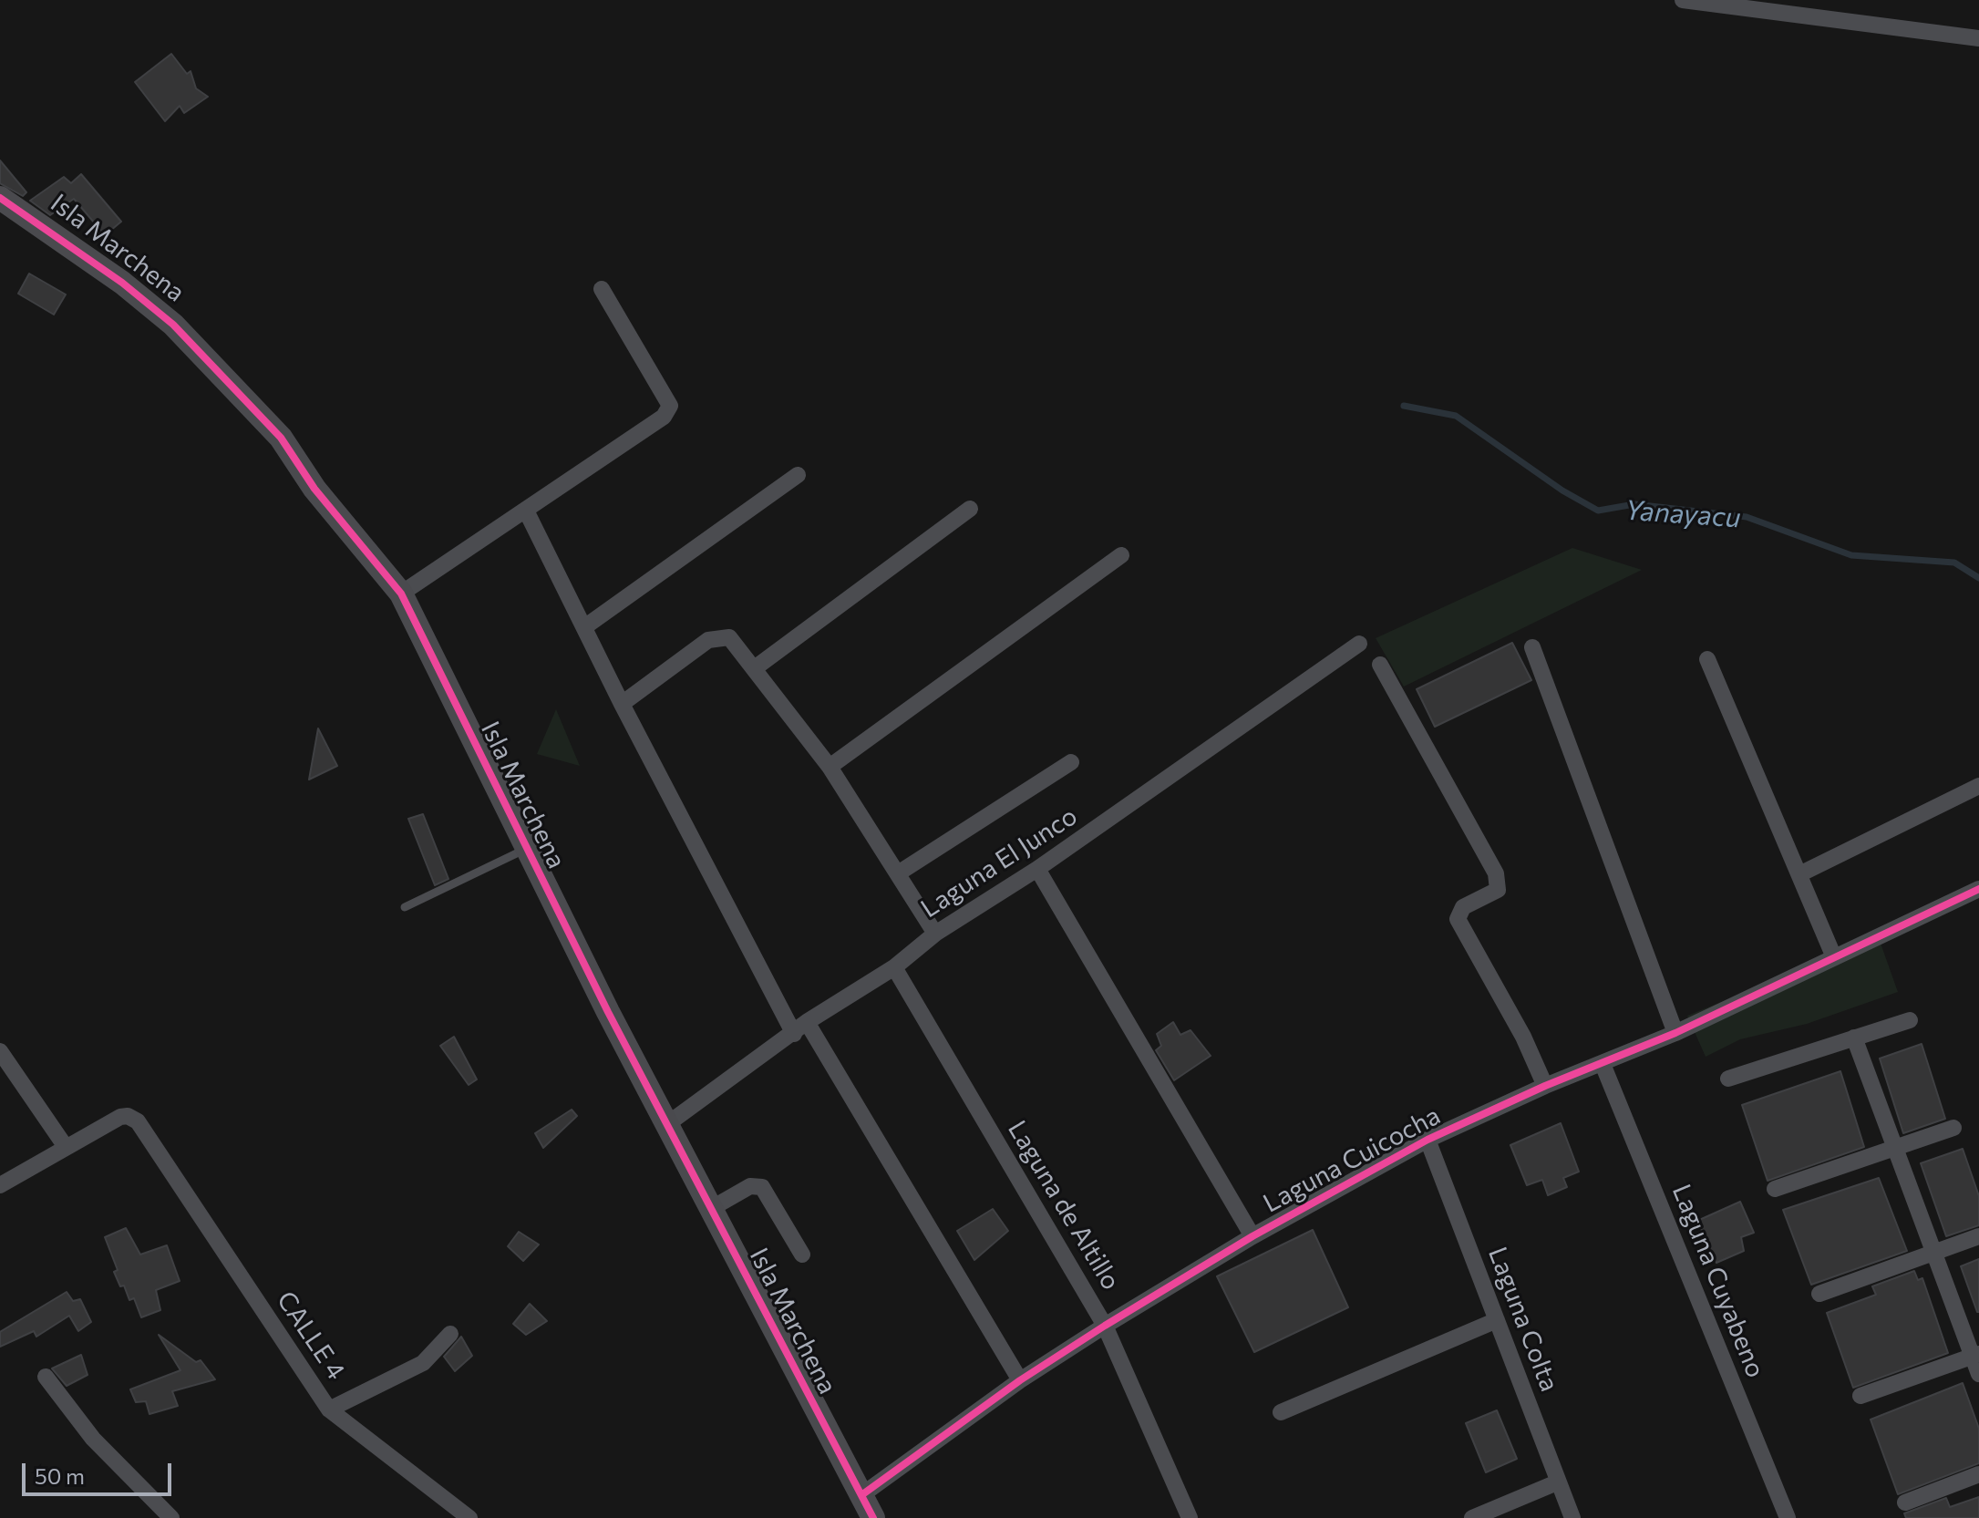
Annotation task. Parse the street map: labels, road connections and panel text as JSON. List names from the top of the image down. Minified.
{"streets":{"street":["Isla Marchena","Laguna El Junco","Laguna Cuicocha","Laguna de Altillo","Laguna Cuyabeno","Laguna Colta","CALLE 4"]},"crossings":[["Isla Marchena","Laguna El Junco"],["Isla Marchena","Laguna Cuicocha"],["Laguna El Junco","Laguna de Altillo"],["Laguna Cuicocha","Laguna de Altillo"],["Laguna Cuicocha","Laguna Cuyabeno"],["Laguna Cuicocha","Laguna Colta"]],"water":["Yanayacu"],"scale_bar":"50 m"}
